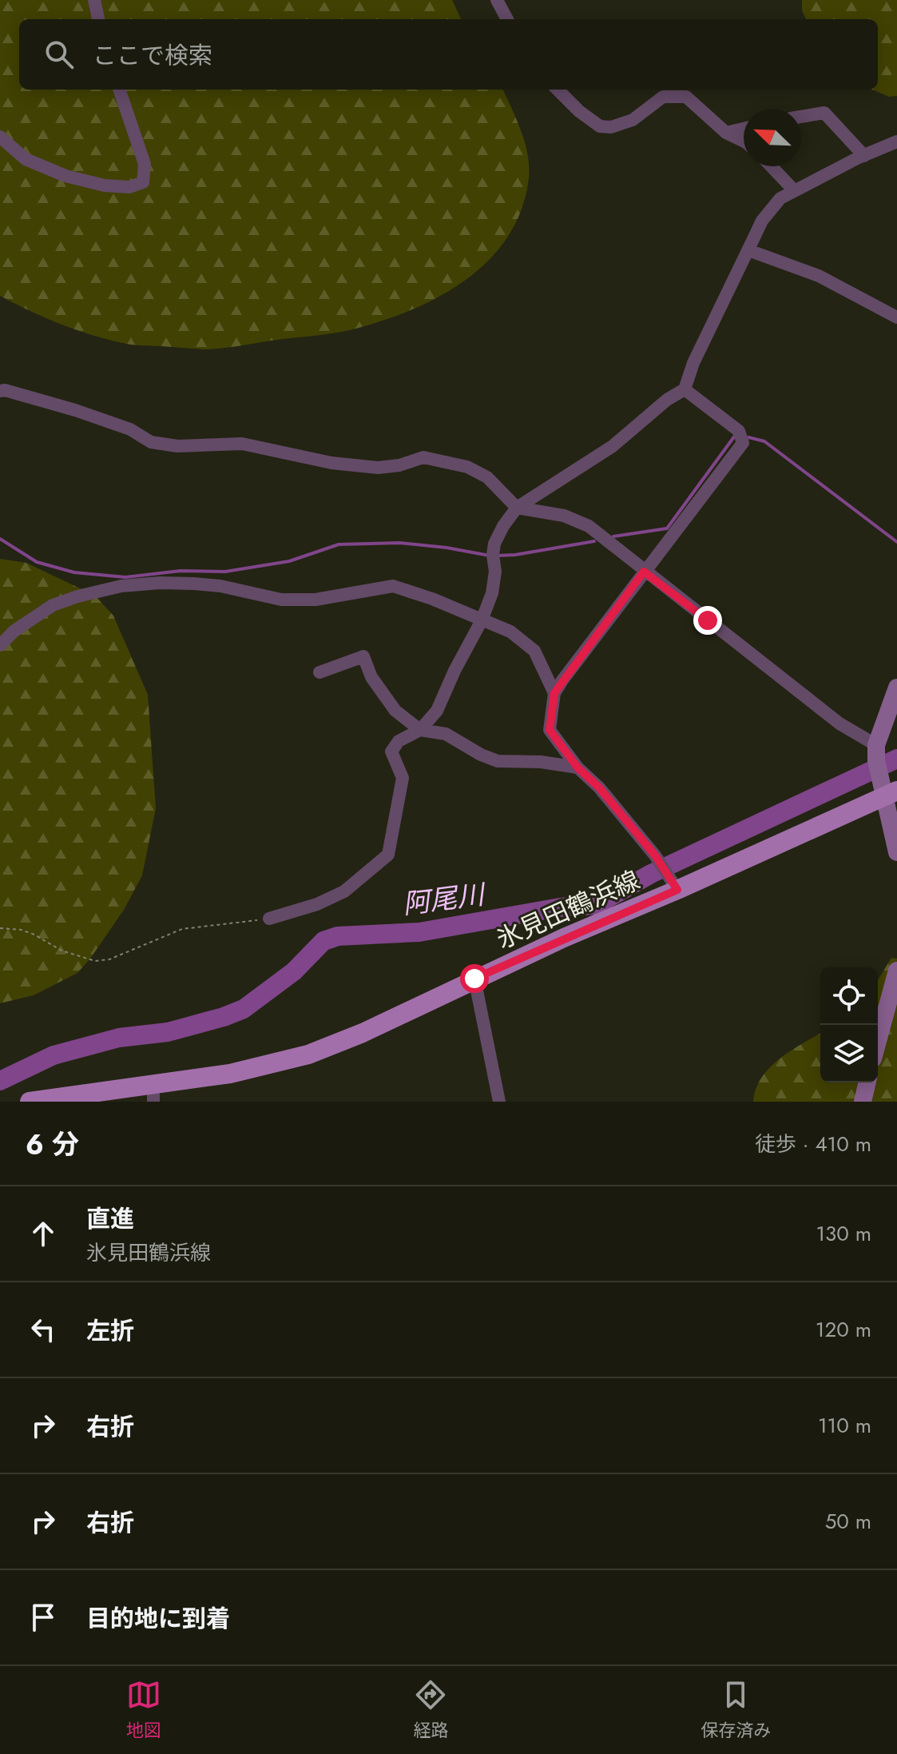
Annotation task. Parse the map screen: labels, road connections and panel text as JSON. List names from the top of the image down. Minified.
{"streets":{"main road":["氷見田鶴浜線"]},"water":["阿尾川"],"north":"top left","page":{"search":"ここで検索","heading":["6 分","徒歩 · 410 m"],"list":[["直進","氷見田鶴浜線","130 m"],["左折","120 m"],["右折","110 m"],["右折","50 m"],"目的地に到着"],"nav":["地図","経路","保存済み"]}}
